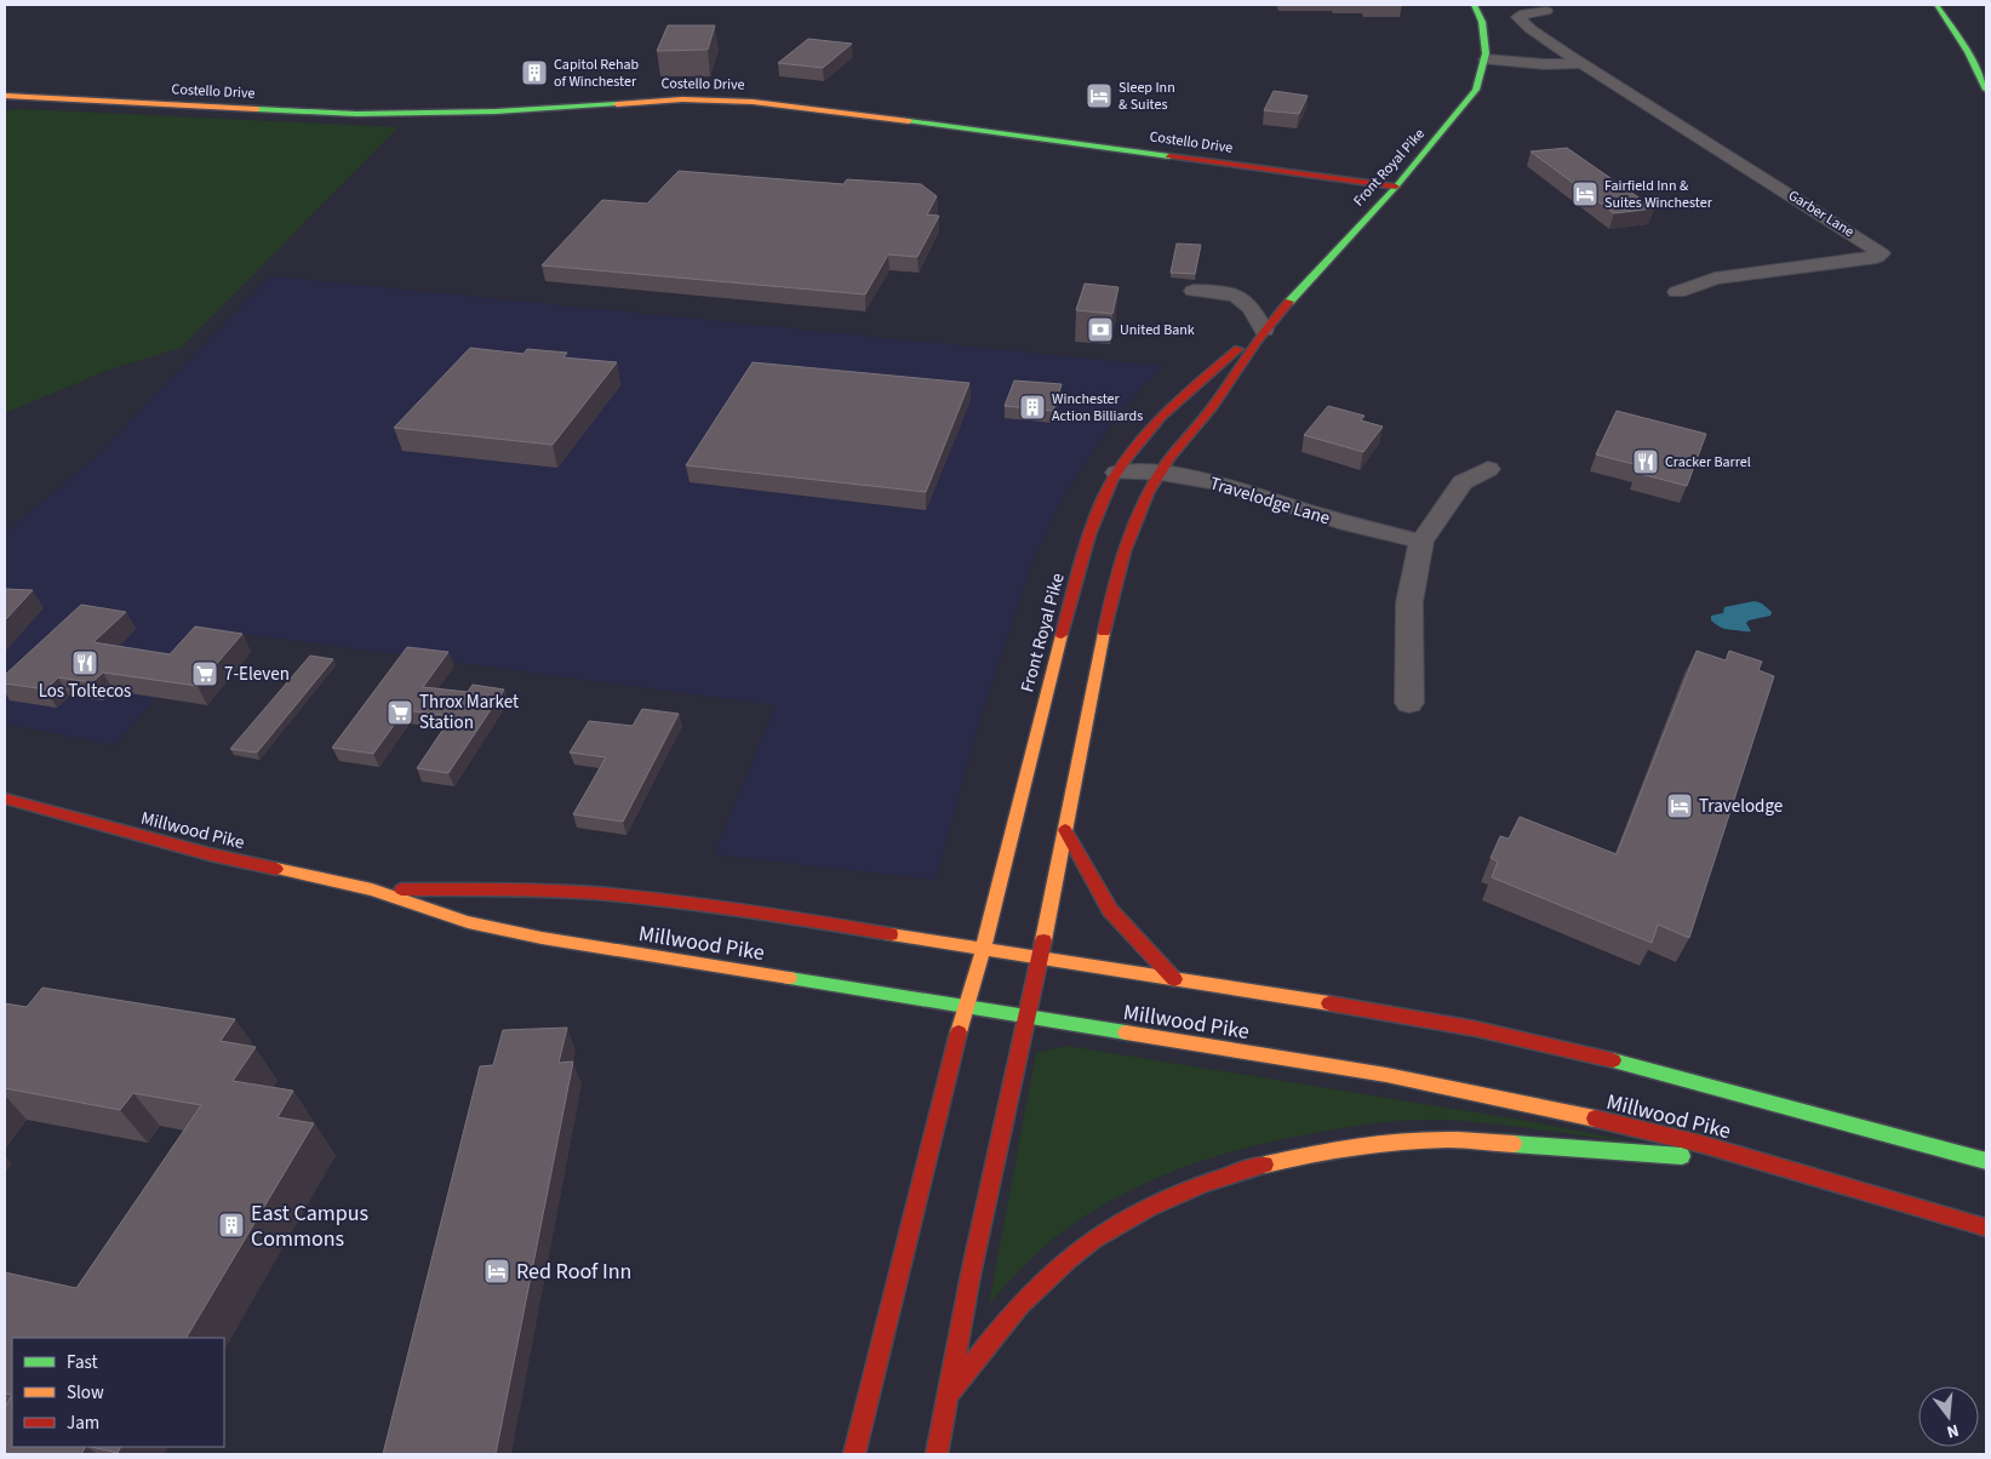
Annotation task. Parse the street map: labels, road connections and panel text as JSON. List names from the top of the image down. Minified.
{"streets":{"main road":["Costello Drive","Front Royal Pike","Millwood Pike"],"street":["Garber Lane","Travelodge Lane"]},"crossings":[["Costello Drive","Front Royal Pike"],["Front Royal Pike","Travelodge Lane"],["Front Royal Pike","Millwood Pike"]],"places":{"building":["Capitol Rehab of Winchester","Winchester Action Billiards","East Campus Commons"],"hotel":["Sleep Inn & Suites","Fairfield Inn & Suites Winchester","Travelodge","Red Roof Inn"],"bank":["United Bank"],"restaurant":["Cracker Barrel","Los Toltecos"],"supermarket":["7-Eleven","Throx Market Station"]},"legend":["Fast","Slow","Jam"],"north":"bottom"}
